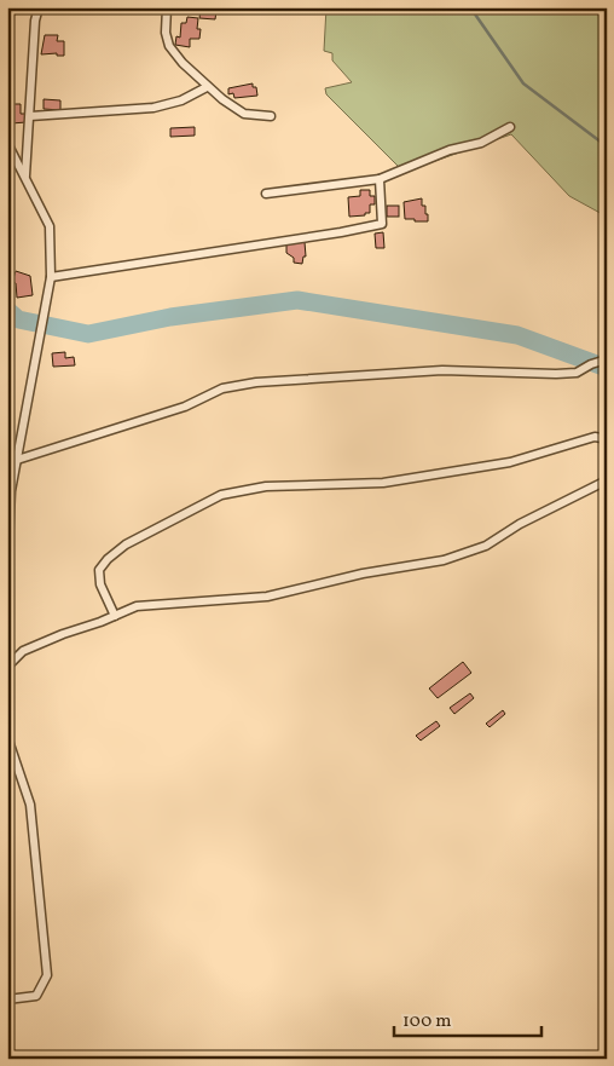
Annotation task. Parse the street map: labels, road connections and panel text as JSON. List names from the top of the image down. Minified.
{"scale_bar":"100 m"}
